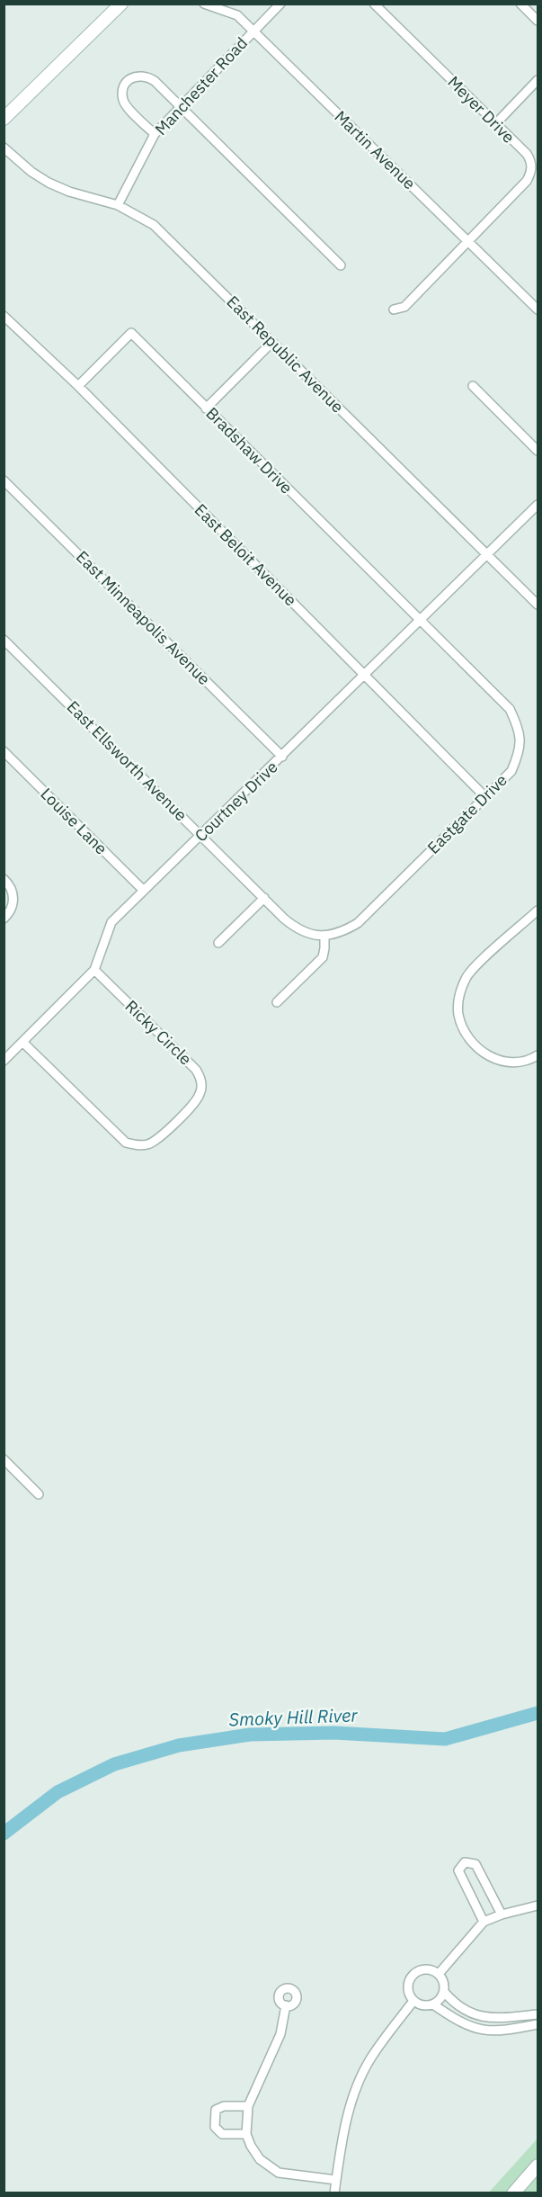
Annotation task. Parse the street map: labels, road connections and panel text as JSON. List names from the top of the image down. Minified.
{"streets":{"street":["Manchester Road","Meyer Drive","Martin Avenue","East Republic Avenue","Bradshaw Drive","East Beloit Avenue","East Minneapolis Avenue","East Ellsworth Avenue","Courtney Drive","Eastgate Drive","Louise Lane","Ricky Circle"]},"crossings":[["Manchester Road","Martin Avenue"],["Manchester Road","East Republic Avenue"],["Meyer Drive","Martin Avenue"],["East Republic Avenue","Courtney Drive"],["Bradshaw Drive","East Beloit Avenue"],["Bradshaw Drive","Courtney Drive"],["Bradshaw Drive","Eastgate Drive"],["East Beloit Avenue","Courtney Drive"],["East Beloit Avenue","Eastgate Drive"],["East Minneapolis Avenue","Courtney Drive"],["East Ellsworth Avenue","Courtney Drive"],["East Ellsworth Avenue","Eastgate Drive"],["Courtney Drive","Eastgate Drive"],["Courtney Drive","Louise Lane"],["Courtney Drive","Ricky Circle"]],"water":["Smoky Hill River"]}
